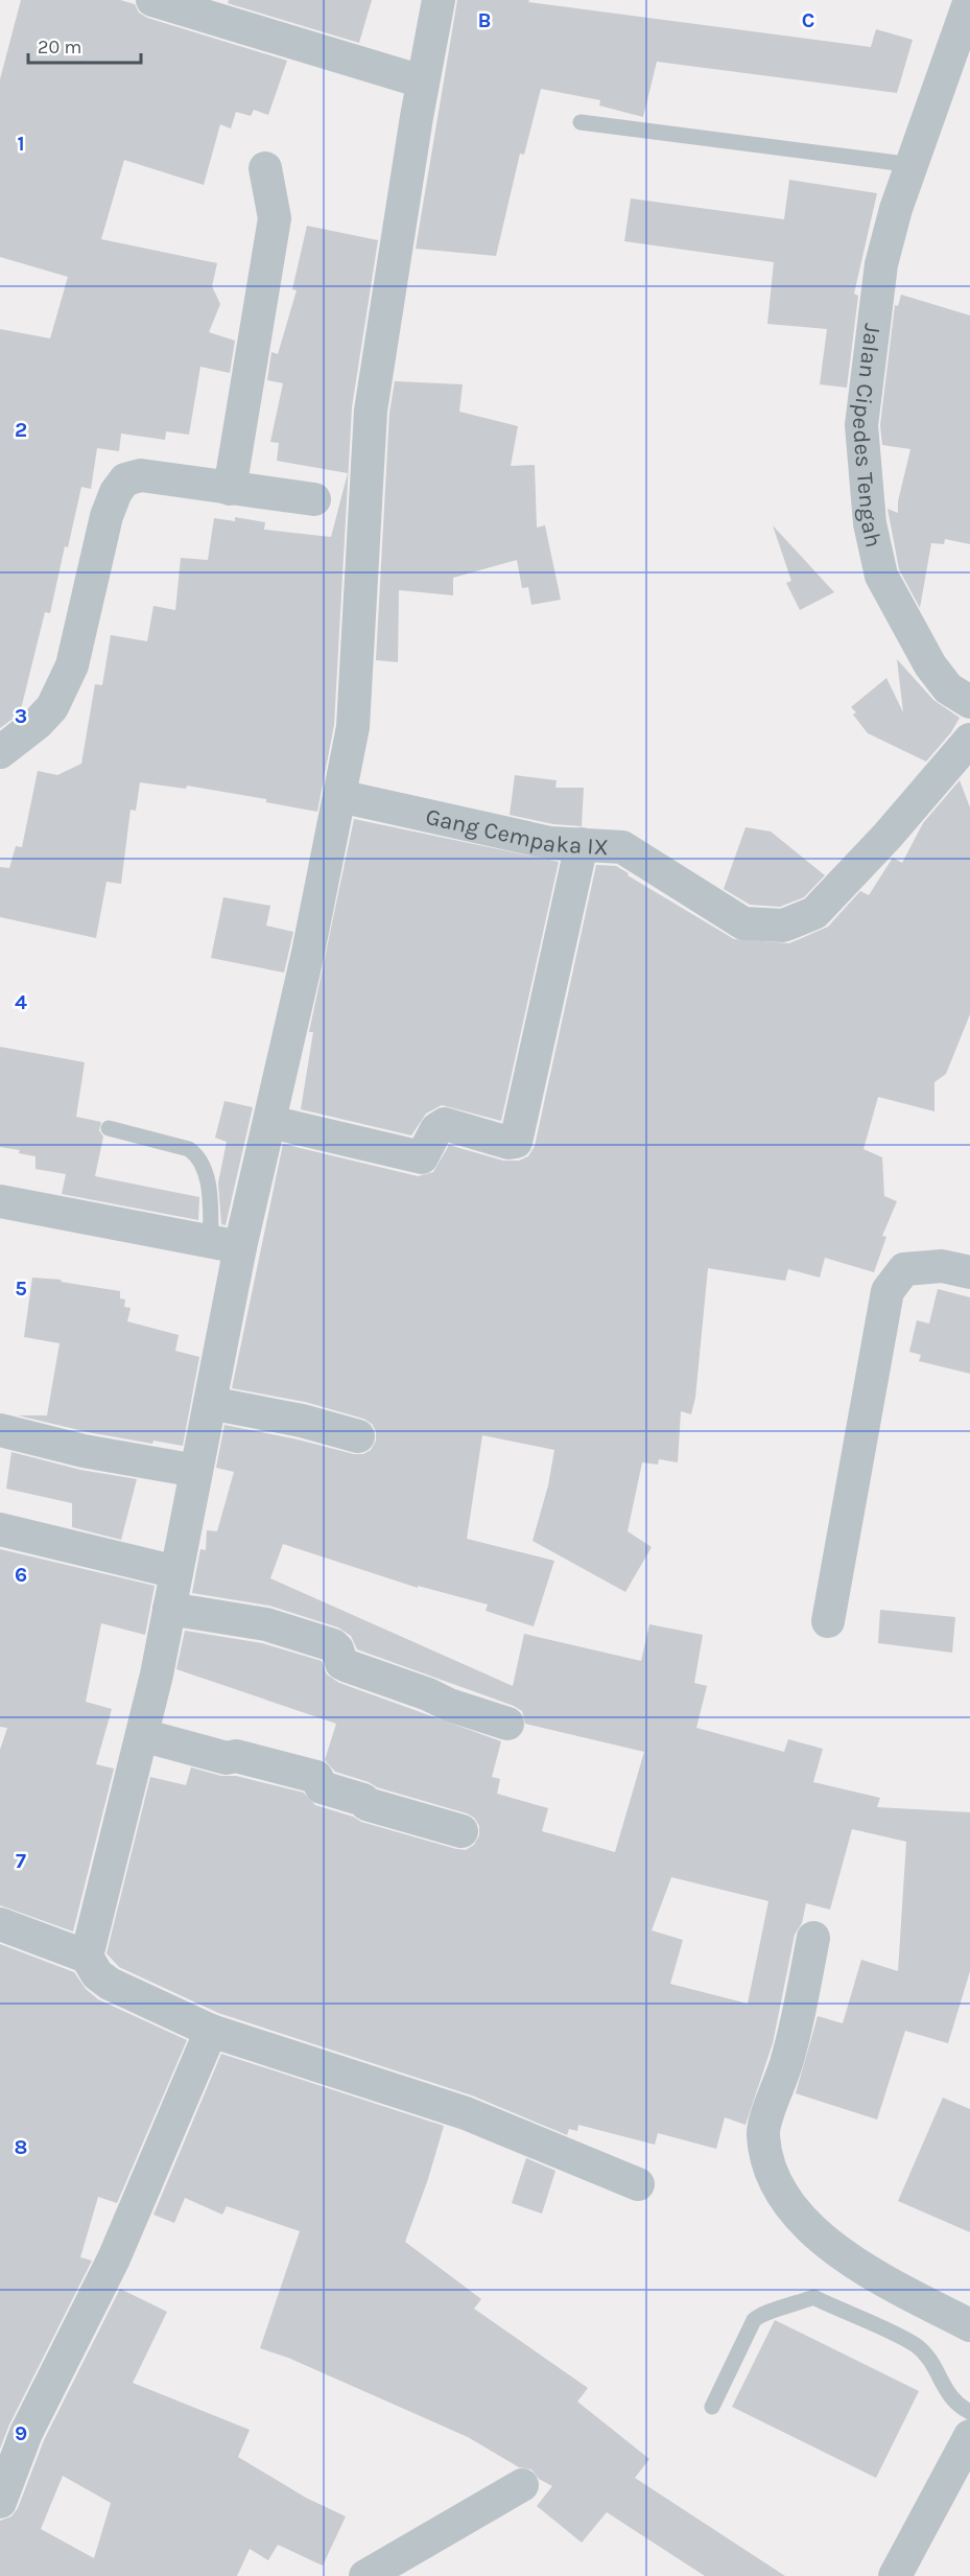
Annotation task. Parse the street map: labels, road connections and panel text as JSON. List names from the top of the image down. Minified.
{"streets":{"street":["Jalan Cipedes Tengah","Gang Cempaka IX"]},"scale_bar":"20 m","grid":{"columns":["B","C"],"rows":["1","2","3","4","5","6","7","8","9"]}}
